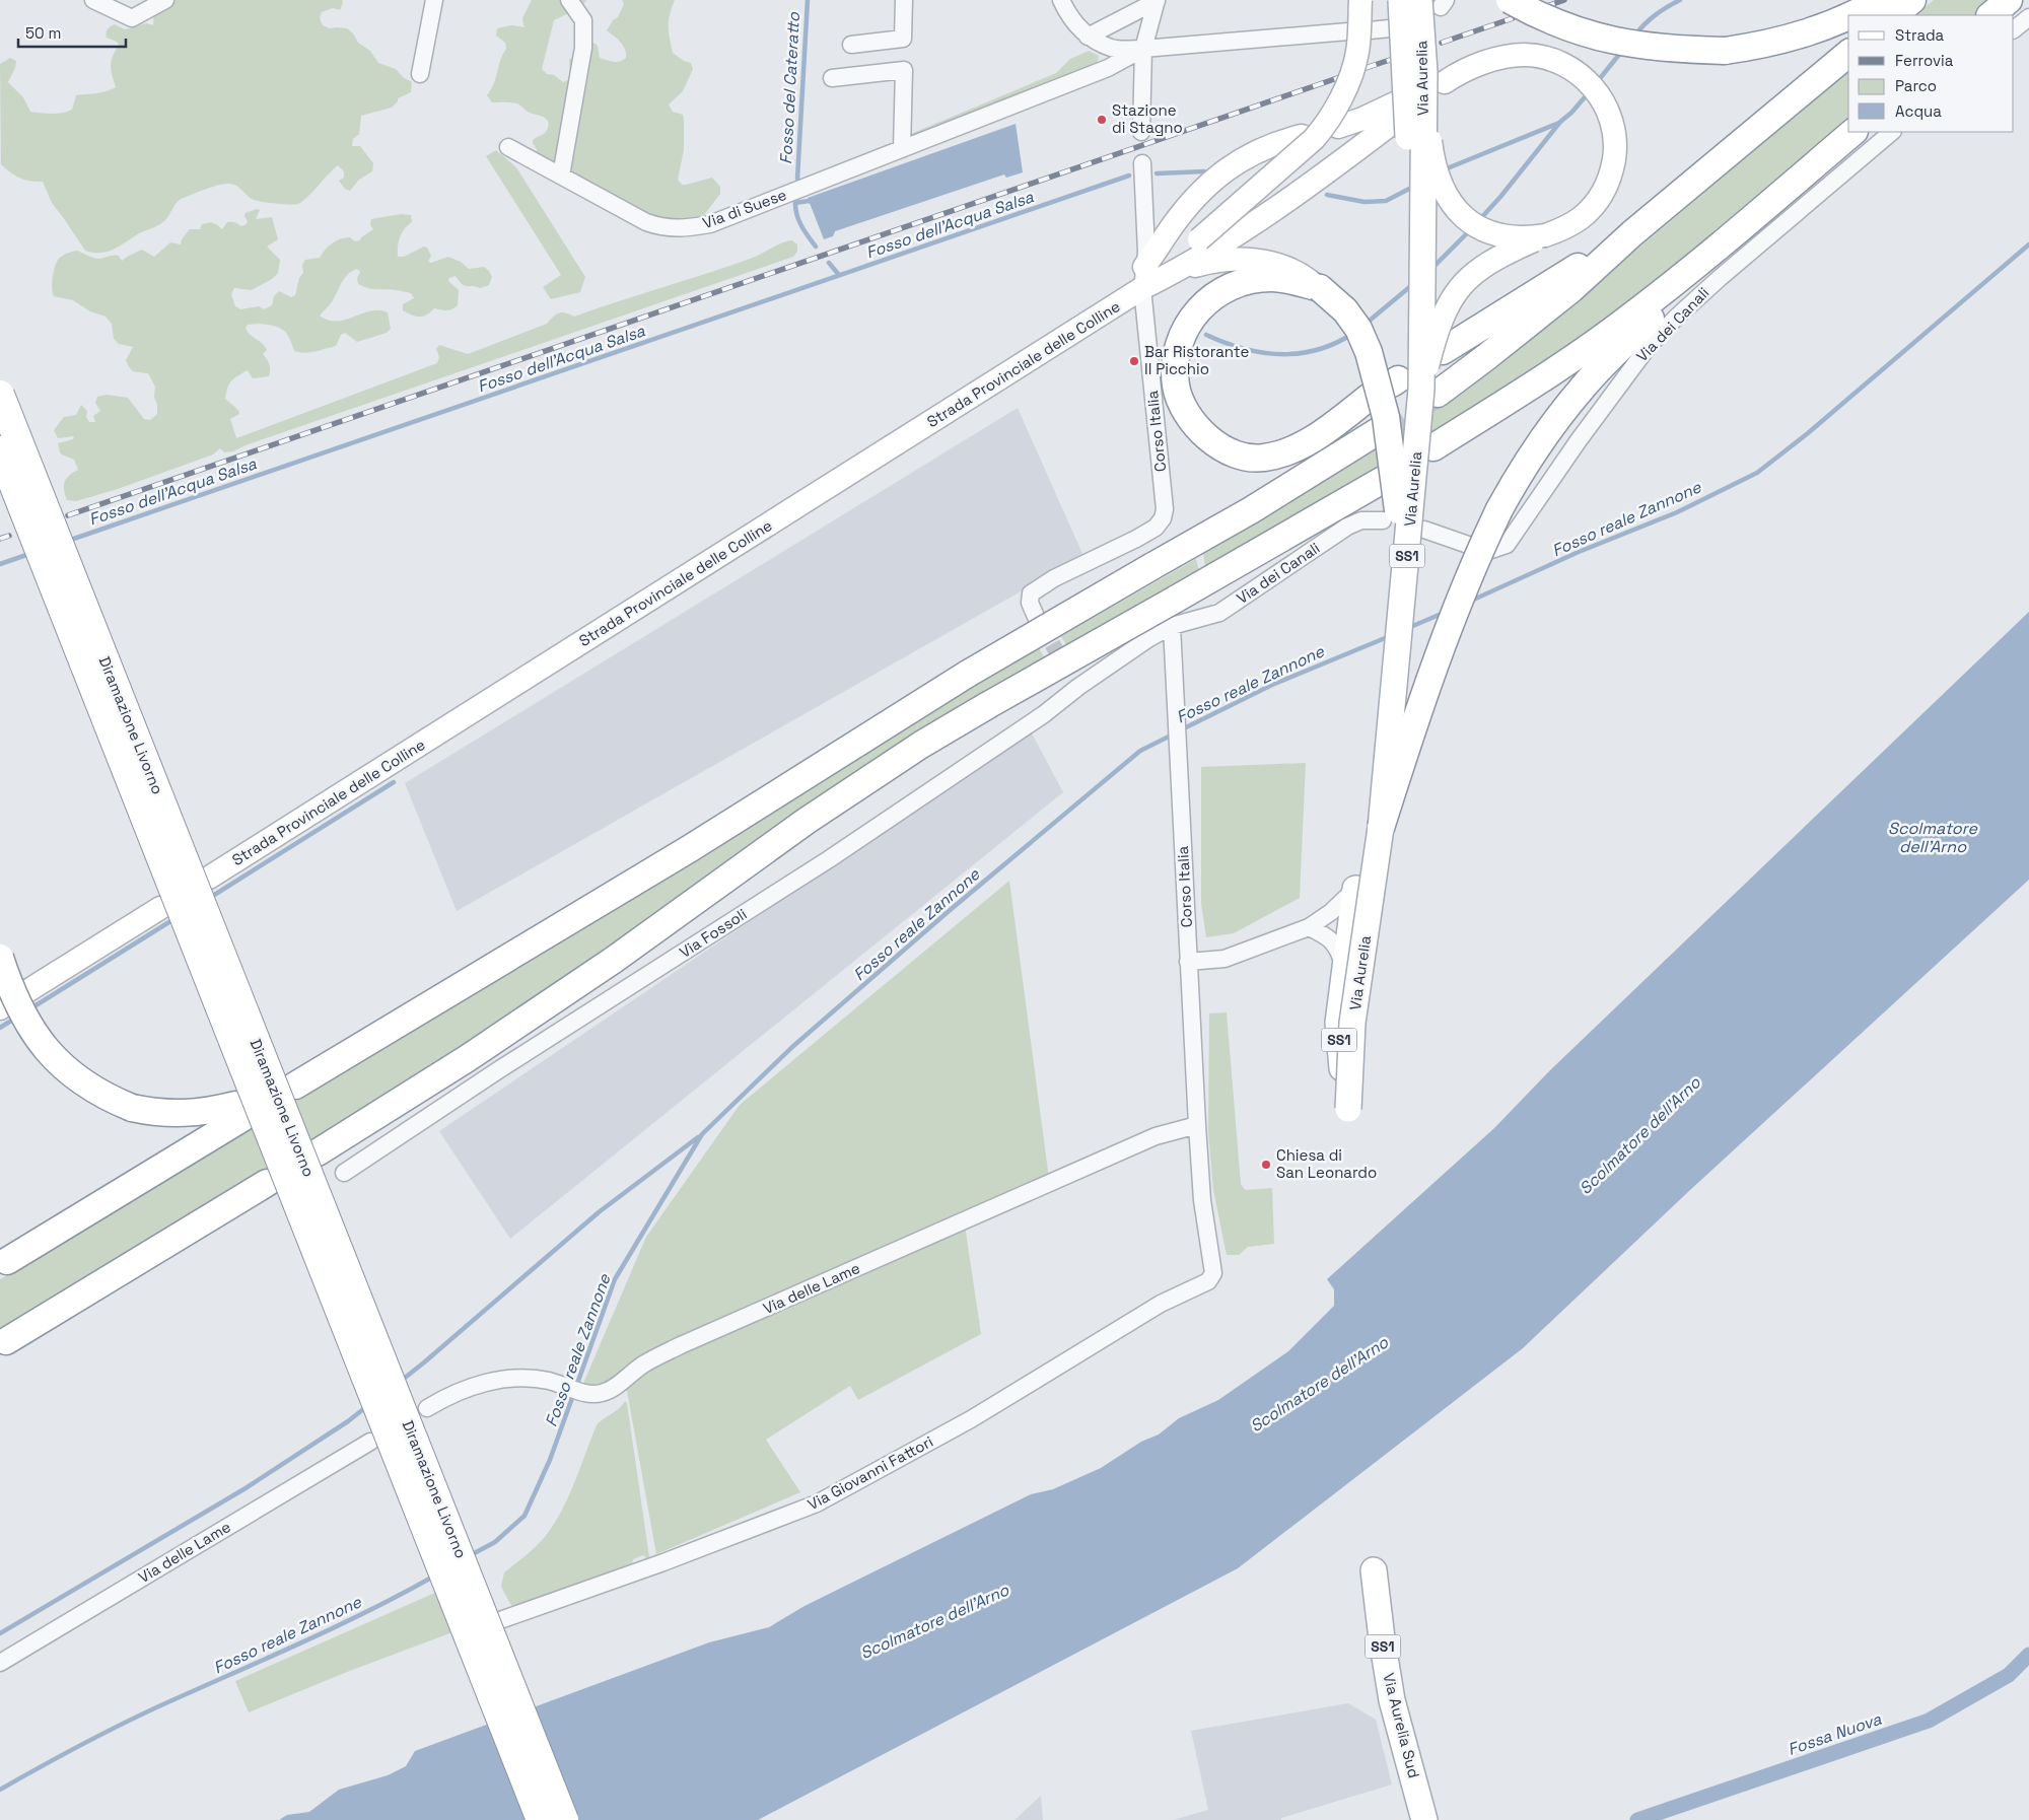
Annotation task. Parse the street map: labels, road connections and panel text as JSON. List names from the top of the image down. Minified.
{"streets":{"highway":["Diramazione Livorno"],"main road":["Via Aurelia","Strada Provinciale delle Colline","SS1","Via Aurelia Sud"],"street":["Via di Suese","Via dei Canali","Corso Italia","Via Fossoli","Via delle Lame","Via Giovanni Fattori"]},"crossings":[["Via Aurelia","Via dei Canali"],["Via dei Canali","Corso Italia"],["Via dei Canali","Via Fossoli"],["Strada Provinciale delle Colline","Corso Italia"],["Corso Italia","Via Fossoli"],["Corso Italia","Via delle Lame"],["Corso Italia","Via Giovanni Fattori"]],"water":["Fosso del Cateratto","Fosso dell'Acqua Salsa","Fosso reale Zannone","Scolmatore dell'Arno","Fossa Nuova"],"places":["Stazione di Stagno","Bar Ristorante Il Picchio","Chiesa di San Leonardo"],"legend":["Strada","Ferrovia","Parco","Acqua"],"scale_bar":"50 m"}
